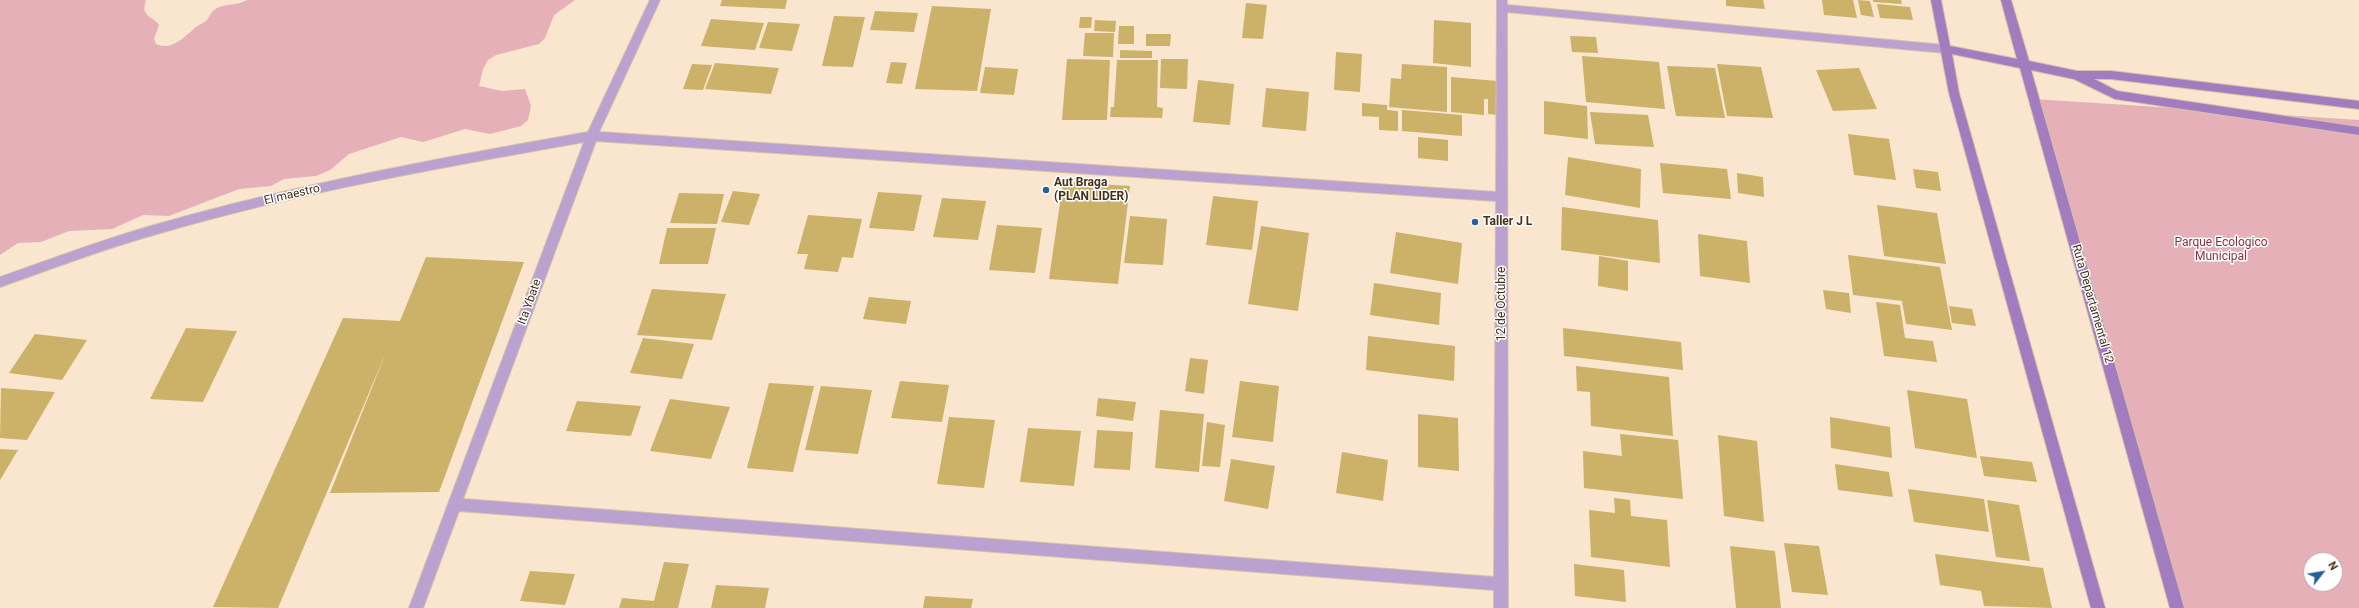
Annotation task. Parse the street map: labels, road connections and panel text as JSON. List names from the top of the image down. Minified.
{"streets":{"main road":["Ruta Departamental 12"],"street":["El maestro","Ita Ybate","12 de Octubre"]},"crossings":[["El maestro","Ita Ybate"],["El maestro","12 de Octubre"]],"parks":["Parque Ecologico Municipal"],"places":["Aut Braga (PLAN LIDER)","Taller J L"],"north":"top right"}
